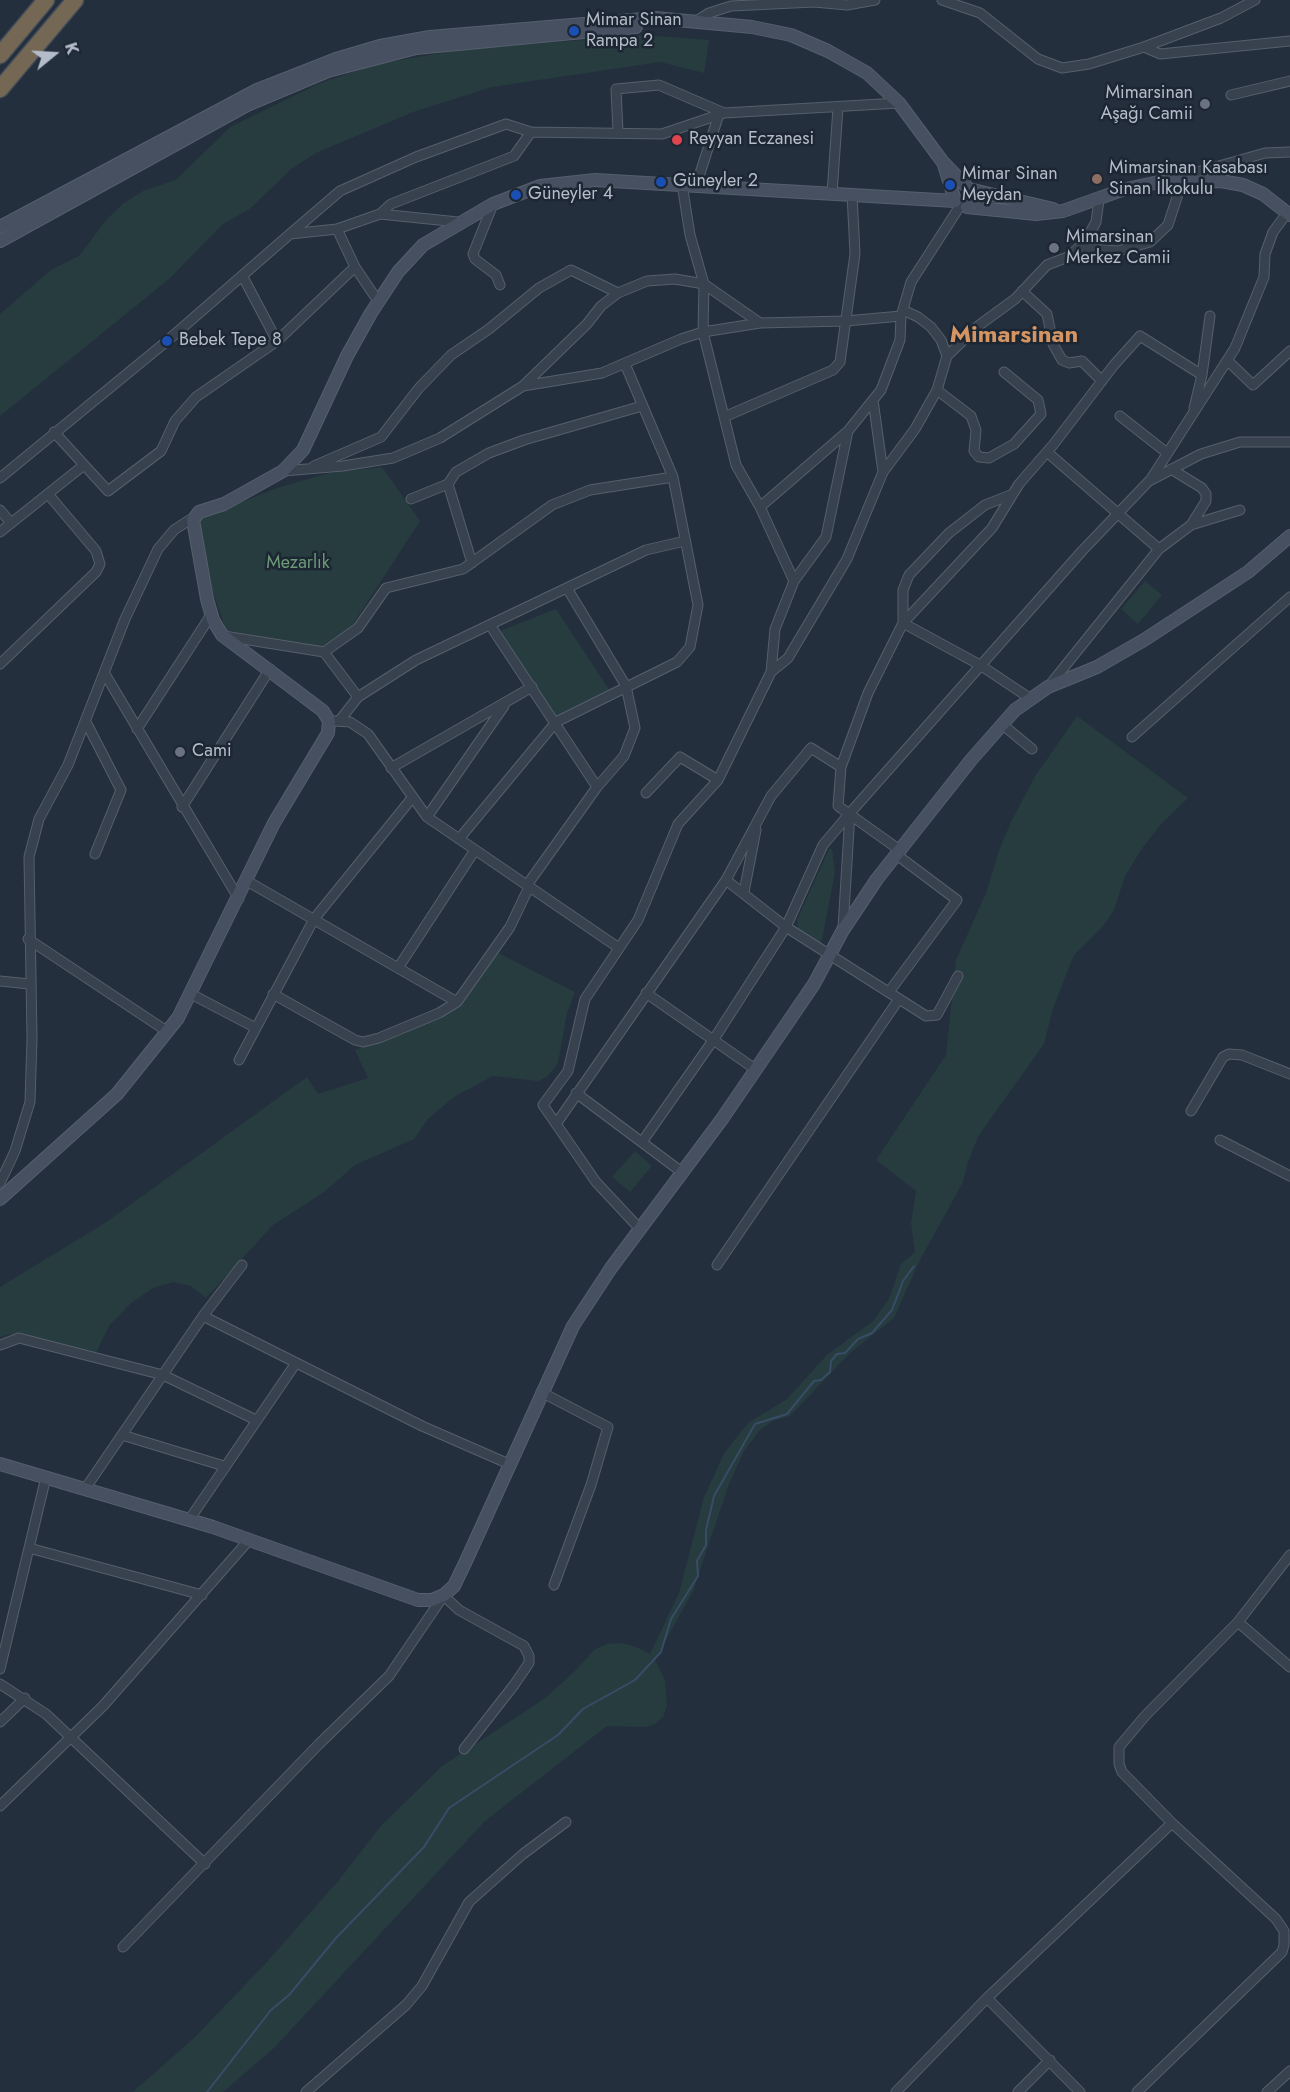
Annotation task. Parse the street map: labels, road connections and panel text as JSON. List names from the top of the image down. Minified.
{"districts":["Mimarsinan"],"parks":["Mezarlık"],"places":["Mimar Sinan Rampa 2","Mimarsinan Aşağı Camii","Reyyan Eczanesi","Mimarsinan Kasabası Sinan İlkokulu","Güneyler 2","Mimar Sinan Meydan","Güneyler 4","Mimarsinan Merkez Camii","Bebek Tepe 8","Cami"],"north":"right"}
